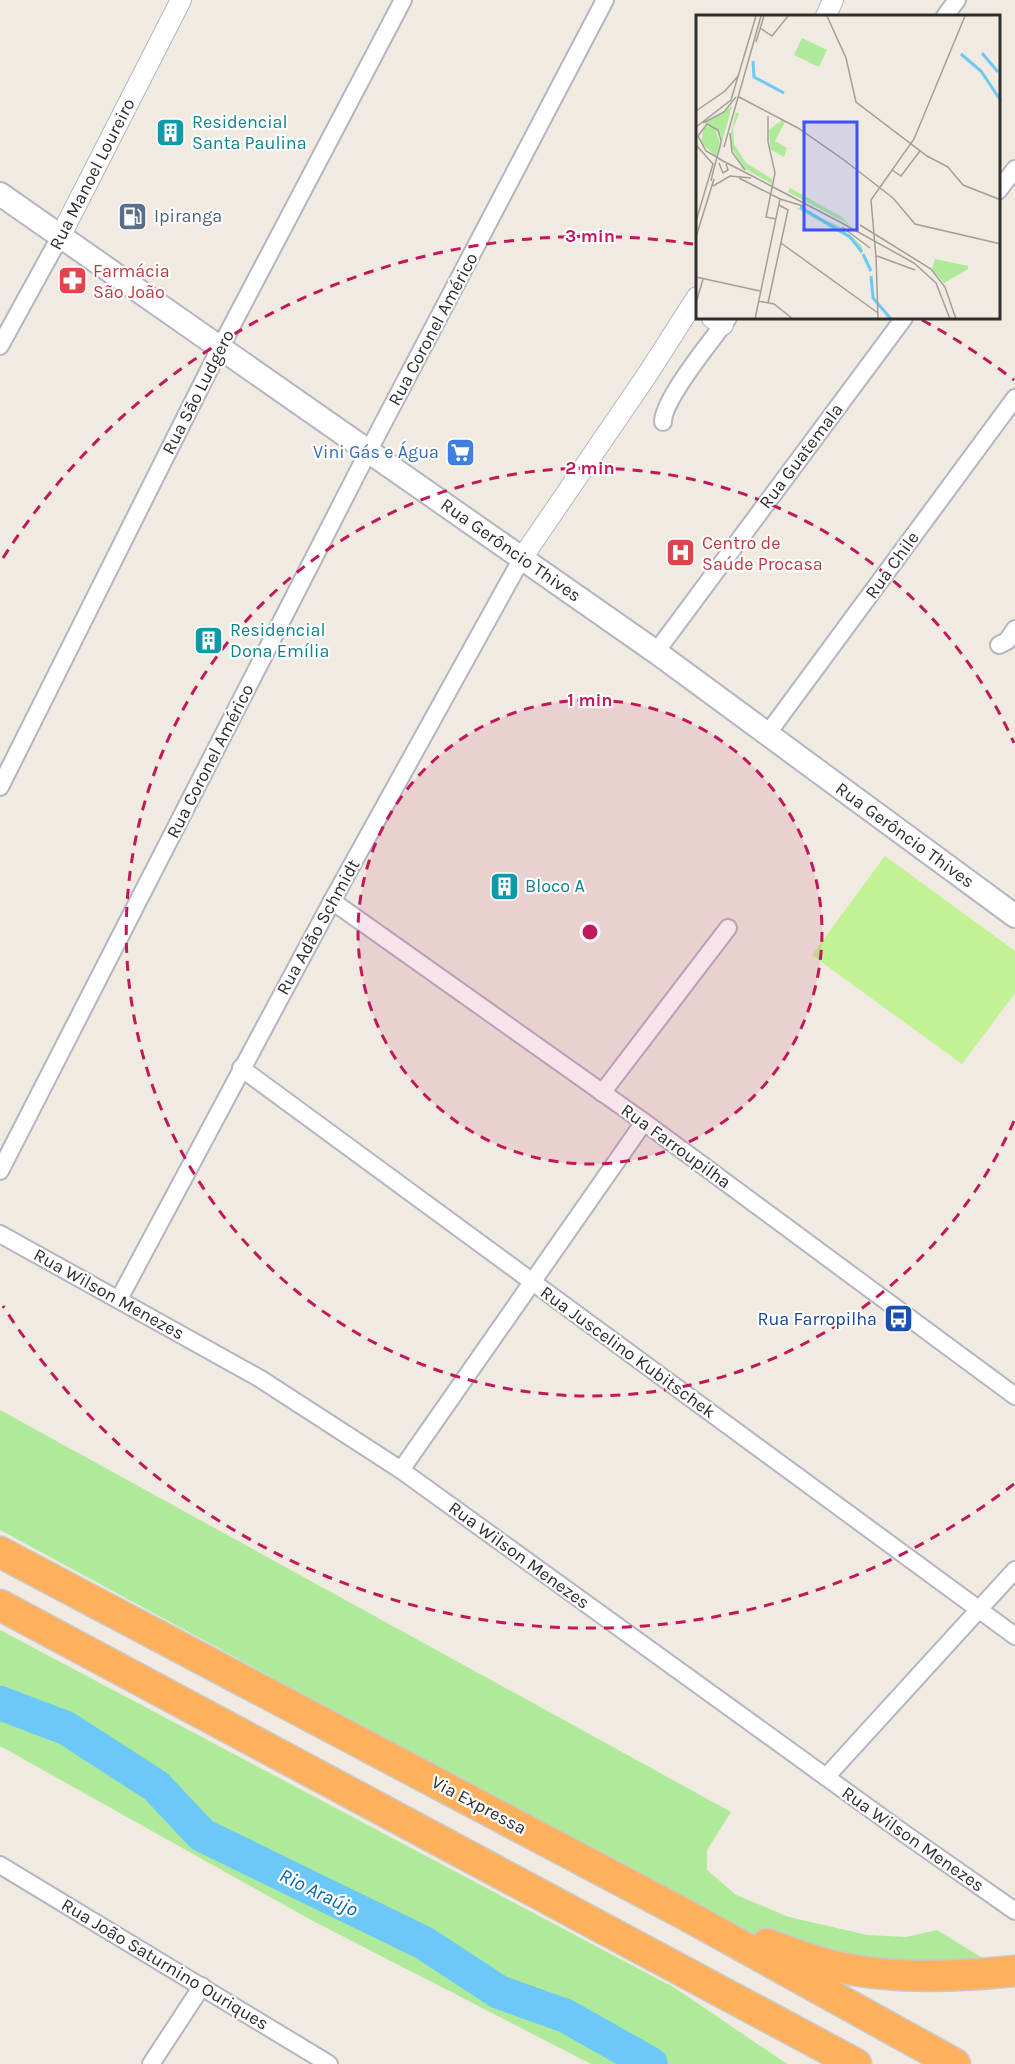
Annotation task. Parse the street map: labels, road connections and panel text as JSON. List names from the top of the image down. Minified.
{"streets":{"highway":["Via Expressa"],"main road":["Rua Gerôncio Thives"],"street":["Rua Manoel Loureiro","Rua Coronel Américo","Rua São Ludgero","Rua Guatemala","Rua Chile","Rua Adão Schmidt","Rua Farroupilha","Rua Wilson Menezes","Rua Juscelino Kubitschek","Rua João Saturnino Ouriques"]},"crossings":[["Rua Manoel Loureiro","Rua Gerôncio Thives"],["Rua Coronel Américo","Rua Gerôncio Thives"],["Rua São Ludgero","Rua Gerôncio Thives"],["Rua Guatemala","Rua Gerôncio Thives"],["Rua Gerôncio Thives","Rua Chile"],["Rua Gerôncio Thives","Rua Adão Schmidt"],["Rua Adão Schmidt","Rua Farroupilha"],["Rua Adão Schmidt","Rua Wilson Menezes"],["Rua Adão Schmidt","Rua Juscelino Kubitschek"]],"water":["Rio Araújo"],"places":{"building":["Residencial Santa Paulina","Residencial Dona Emília","Bloco A"],"fuel station":["Ipiranga"],"pharmacy":["Farmácia São João"],"supermarket":["Vini Gás e Água"],"hospital":["Centro de Saúde Procasa"],"bus stop":["Rua Farropilha"]},"rings":["3 min","2 min","1 min"]}
